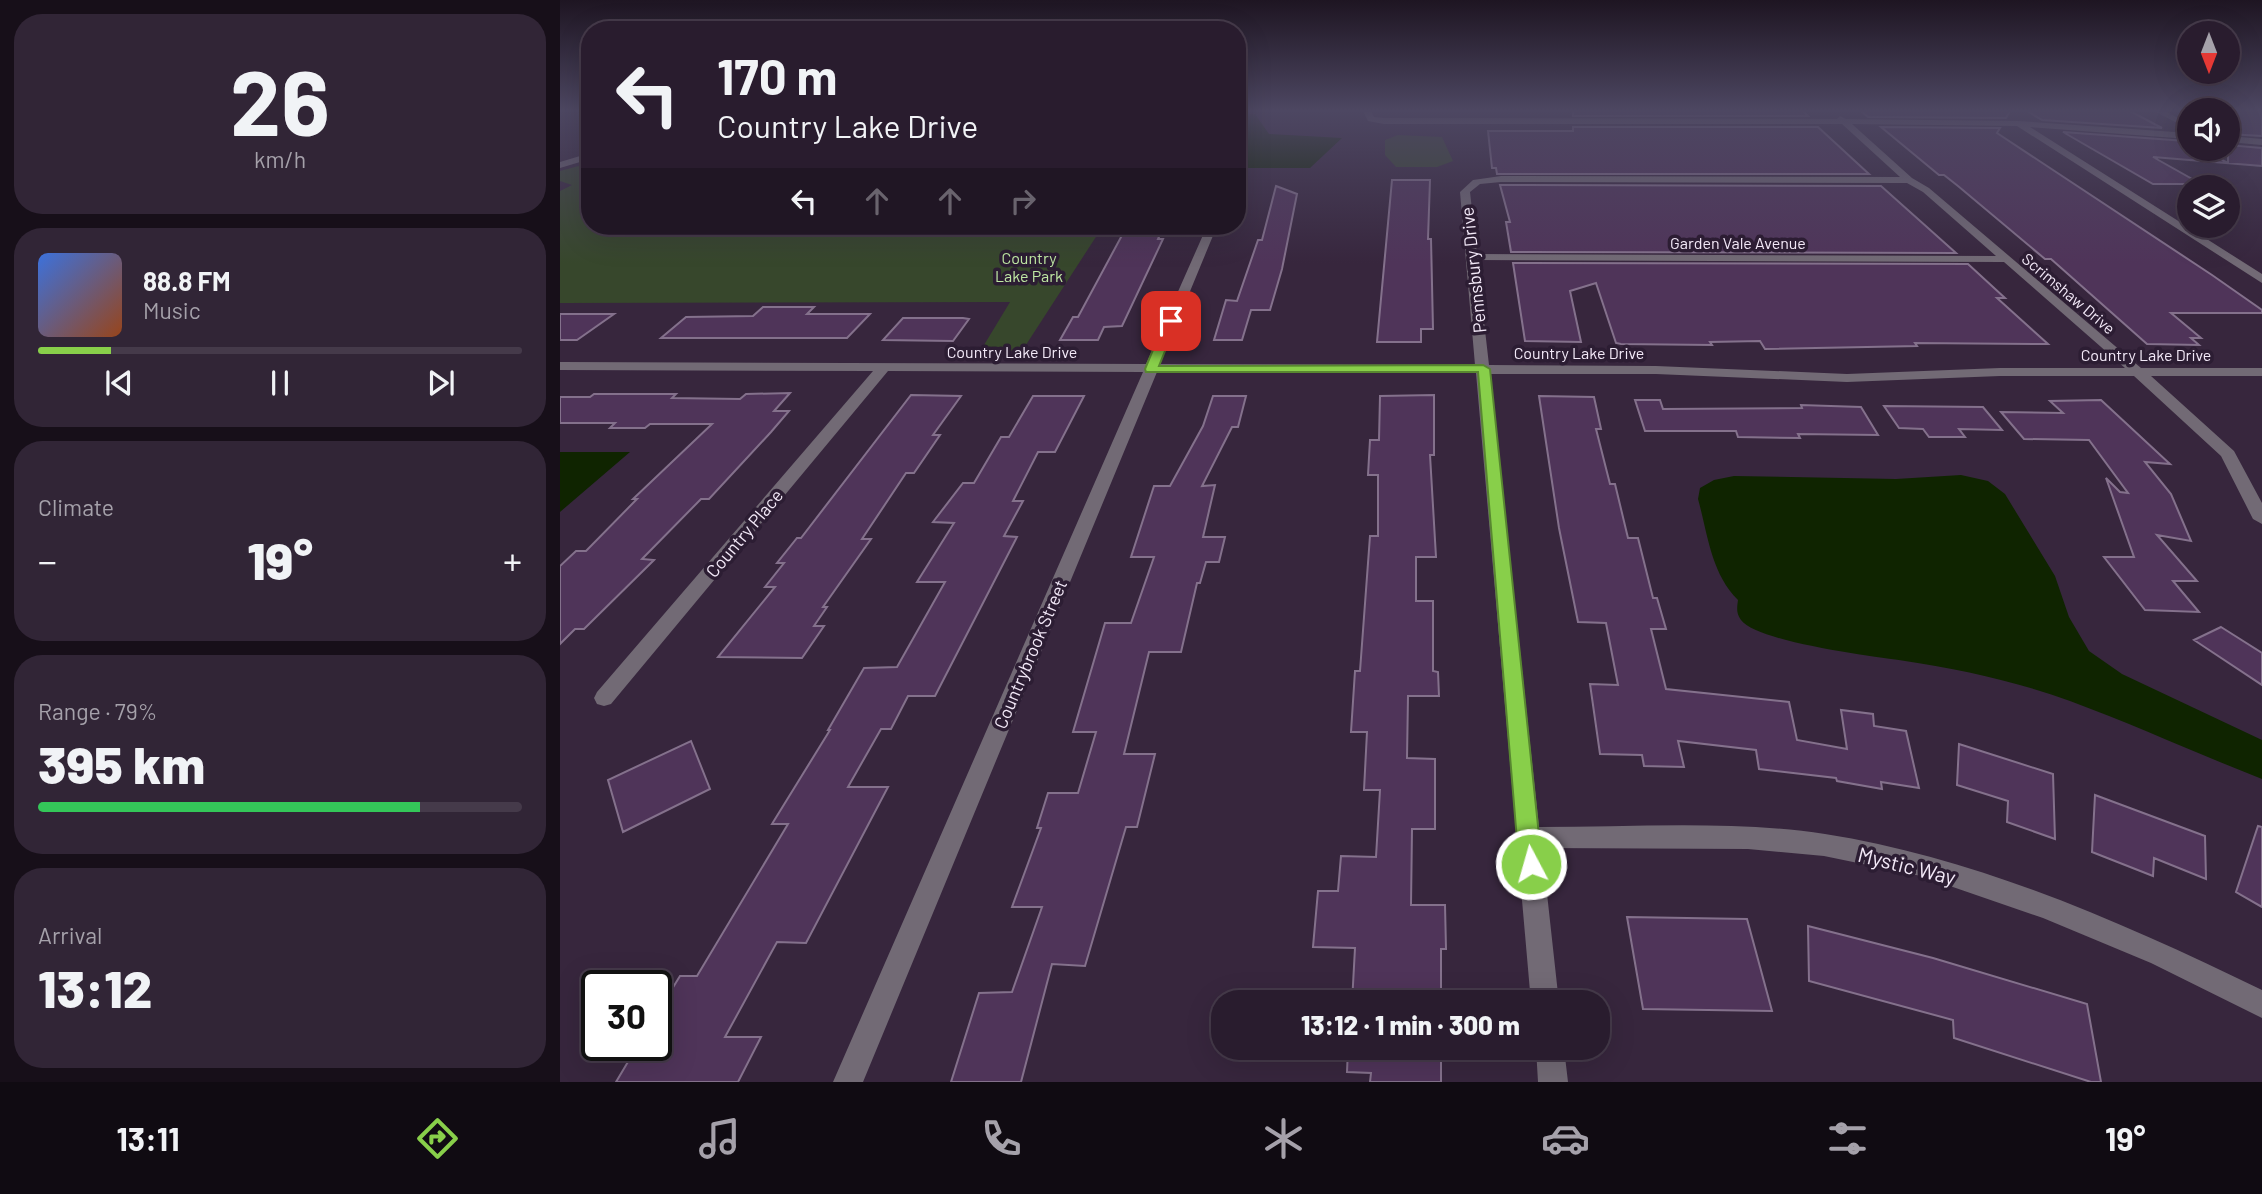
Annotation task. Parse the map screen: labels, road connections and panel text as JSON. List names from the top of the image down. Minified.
{"streets":{"street":["Garden Vale Avenue","Pennsbury Drive","Scrimshaw Drive","Country Lake Drive","Country Place","Countrybrook Street","Mystic Way"]},"crossings":[["Garden Vale Avenue","Pennsbury Drive"],["Garden Vale Avenue","Scrimshaw Drive"],["Pennsbury Drive","Scrimshaw Drive"],["Pennsbury Drive","Country Lake Drive"],["Pennsbury Drive","Mystic Way"],["Scrimshaw Drive","Country Lake Drive"],["Country Lake Drive","Country Place"],["Country Lake Drive","Countrybrook Street"]],"parks":["Country Lake Park"],"north":"bottom","page":{"tile":[["26","km/h"],"Climate",["Range · 79%","395 km"],["Arrival","13:12"]],"turn":["170 m","Country Lake Drive"],"song":["88.8 FM","Music"],"heat":["−","19°","+"],"limit":"30","trip":"13:12 · 1 min · 300 m","tabs":["13:11","19°"]}}
